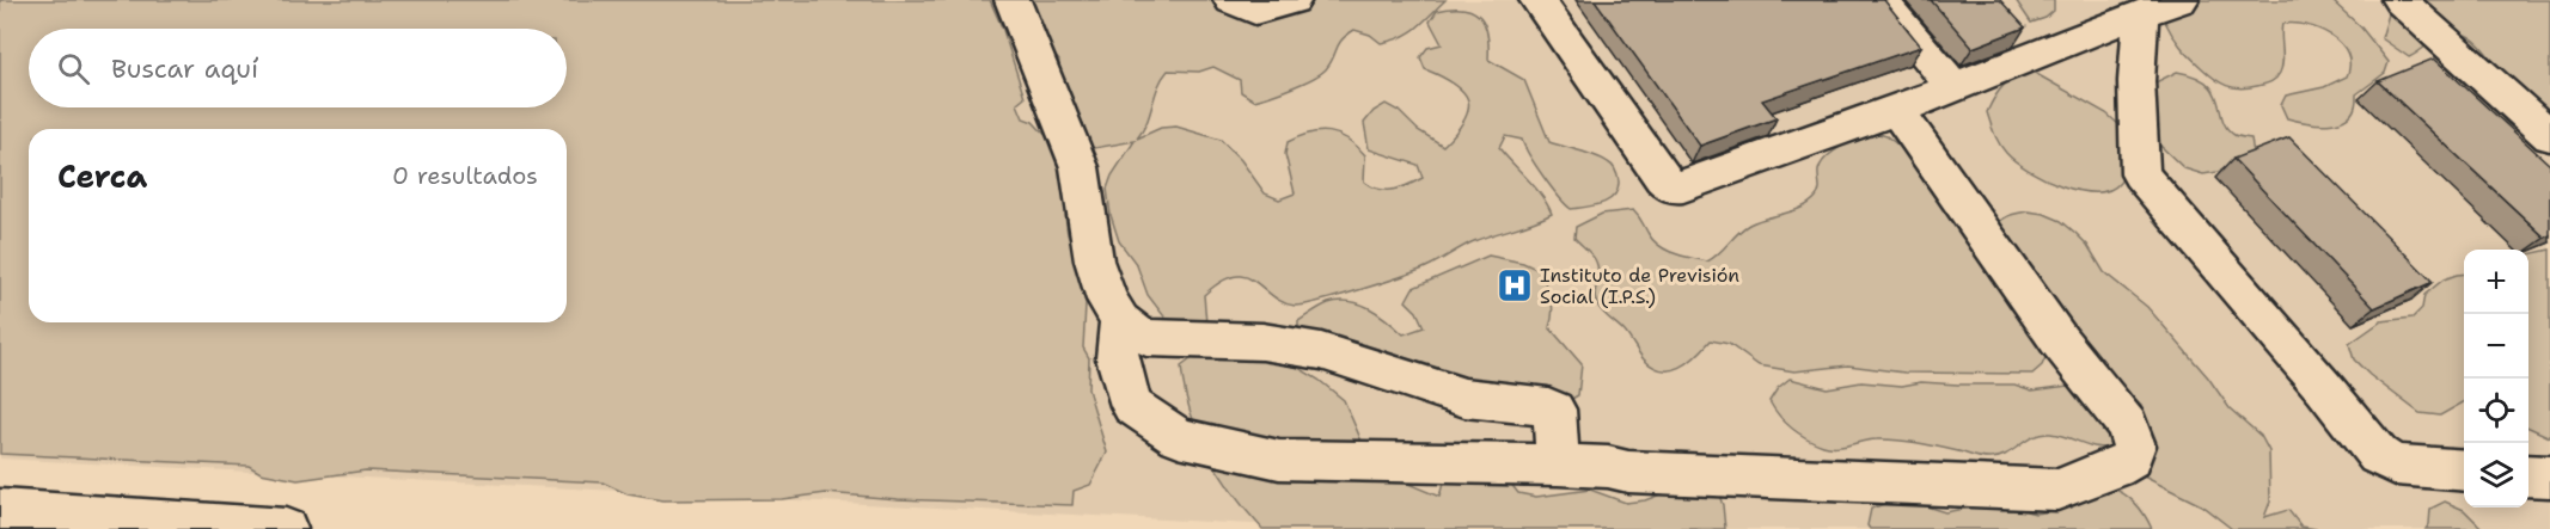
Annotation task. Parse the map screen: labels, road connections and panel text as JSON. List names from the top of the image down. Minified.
{"places":{"hospital":["Instituto de Previsión Social (I.P.S.)"]},"page":{"search":"Buscar aquí","heading":["Cerca","0 resultados"],"map_buttons":["+","−"]}}
